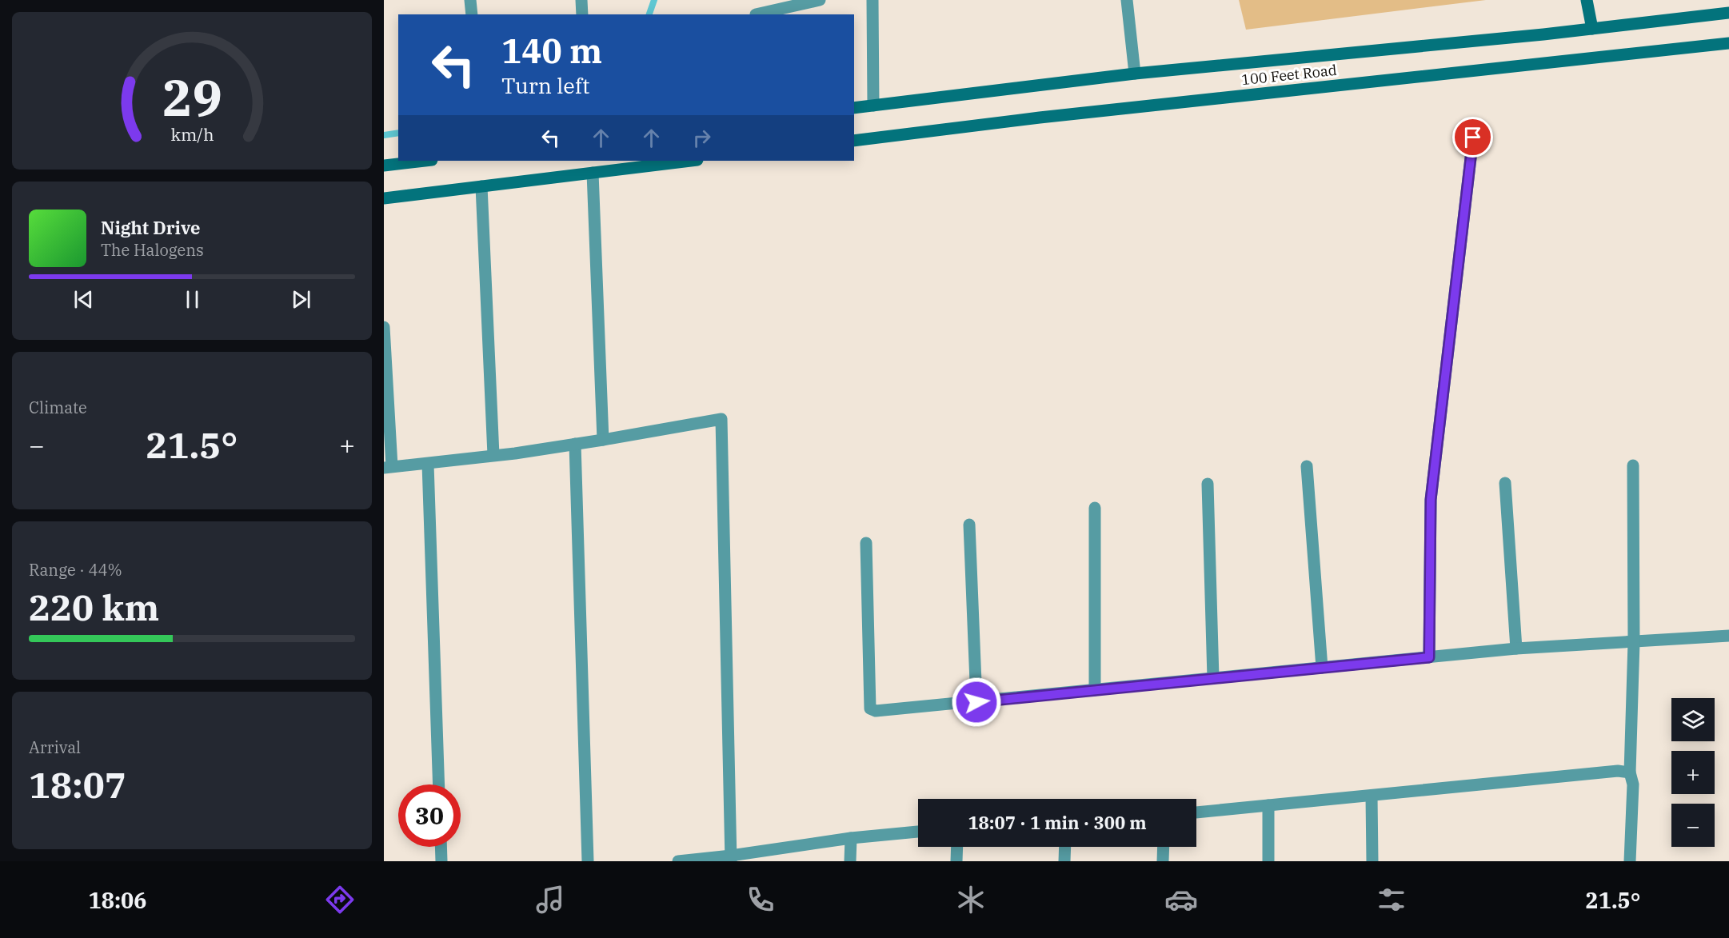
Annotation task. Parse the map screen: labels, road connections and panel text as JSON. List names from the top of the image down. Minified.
{"streets":{"main road":["100 Feet Road"]},"page":{"turn":["140 m","Turn left"],"song":["Night Drive","The Halogens"],"tile":["Climate",["Range · 44%","220 km"],["Arrival","18:07"]],"heat":["−","21.5°","+"],"map_buttons":["+","−"],"limit":"30","trip":"18:07 · 1 min · 300 m","tabs":["18:06","21.5°"],"gauge":["29","km/h"]}}
